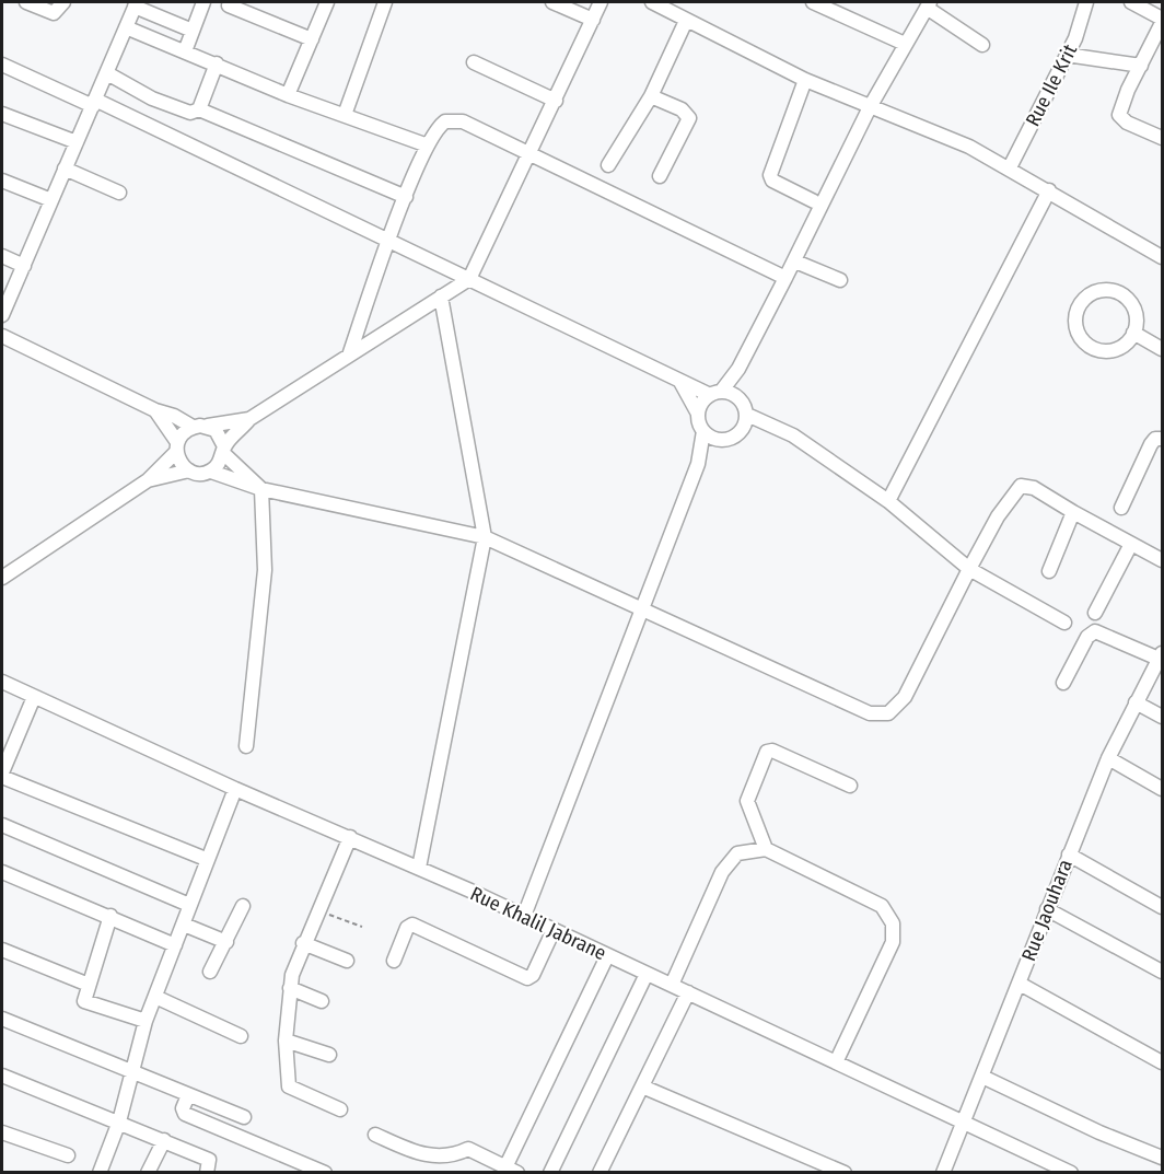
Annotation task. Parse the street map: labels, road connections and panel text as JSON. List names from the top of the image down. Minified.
{"streets":{"street":["Rue Ile Krit","Rue Jaouhara","Rue Khalil Jabrane"]},"crossings":[["Rue Jaouhara","Rue Khalil Jabrane"]]}
